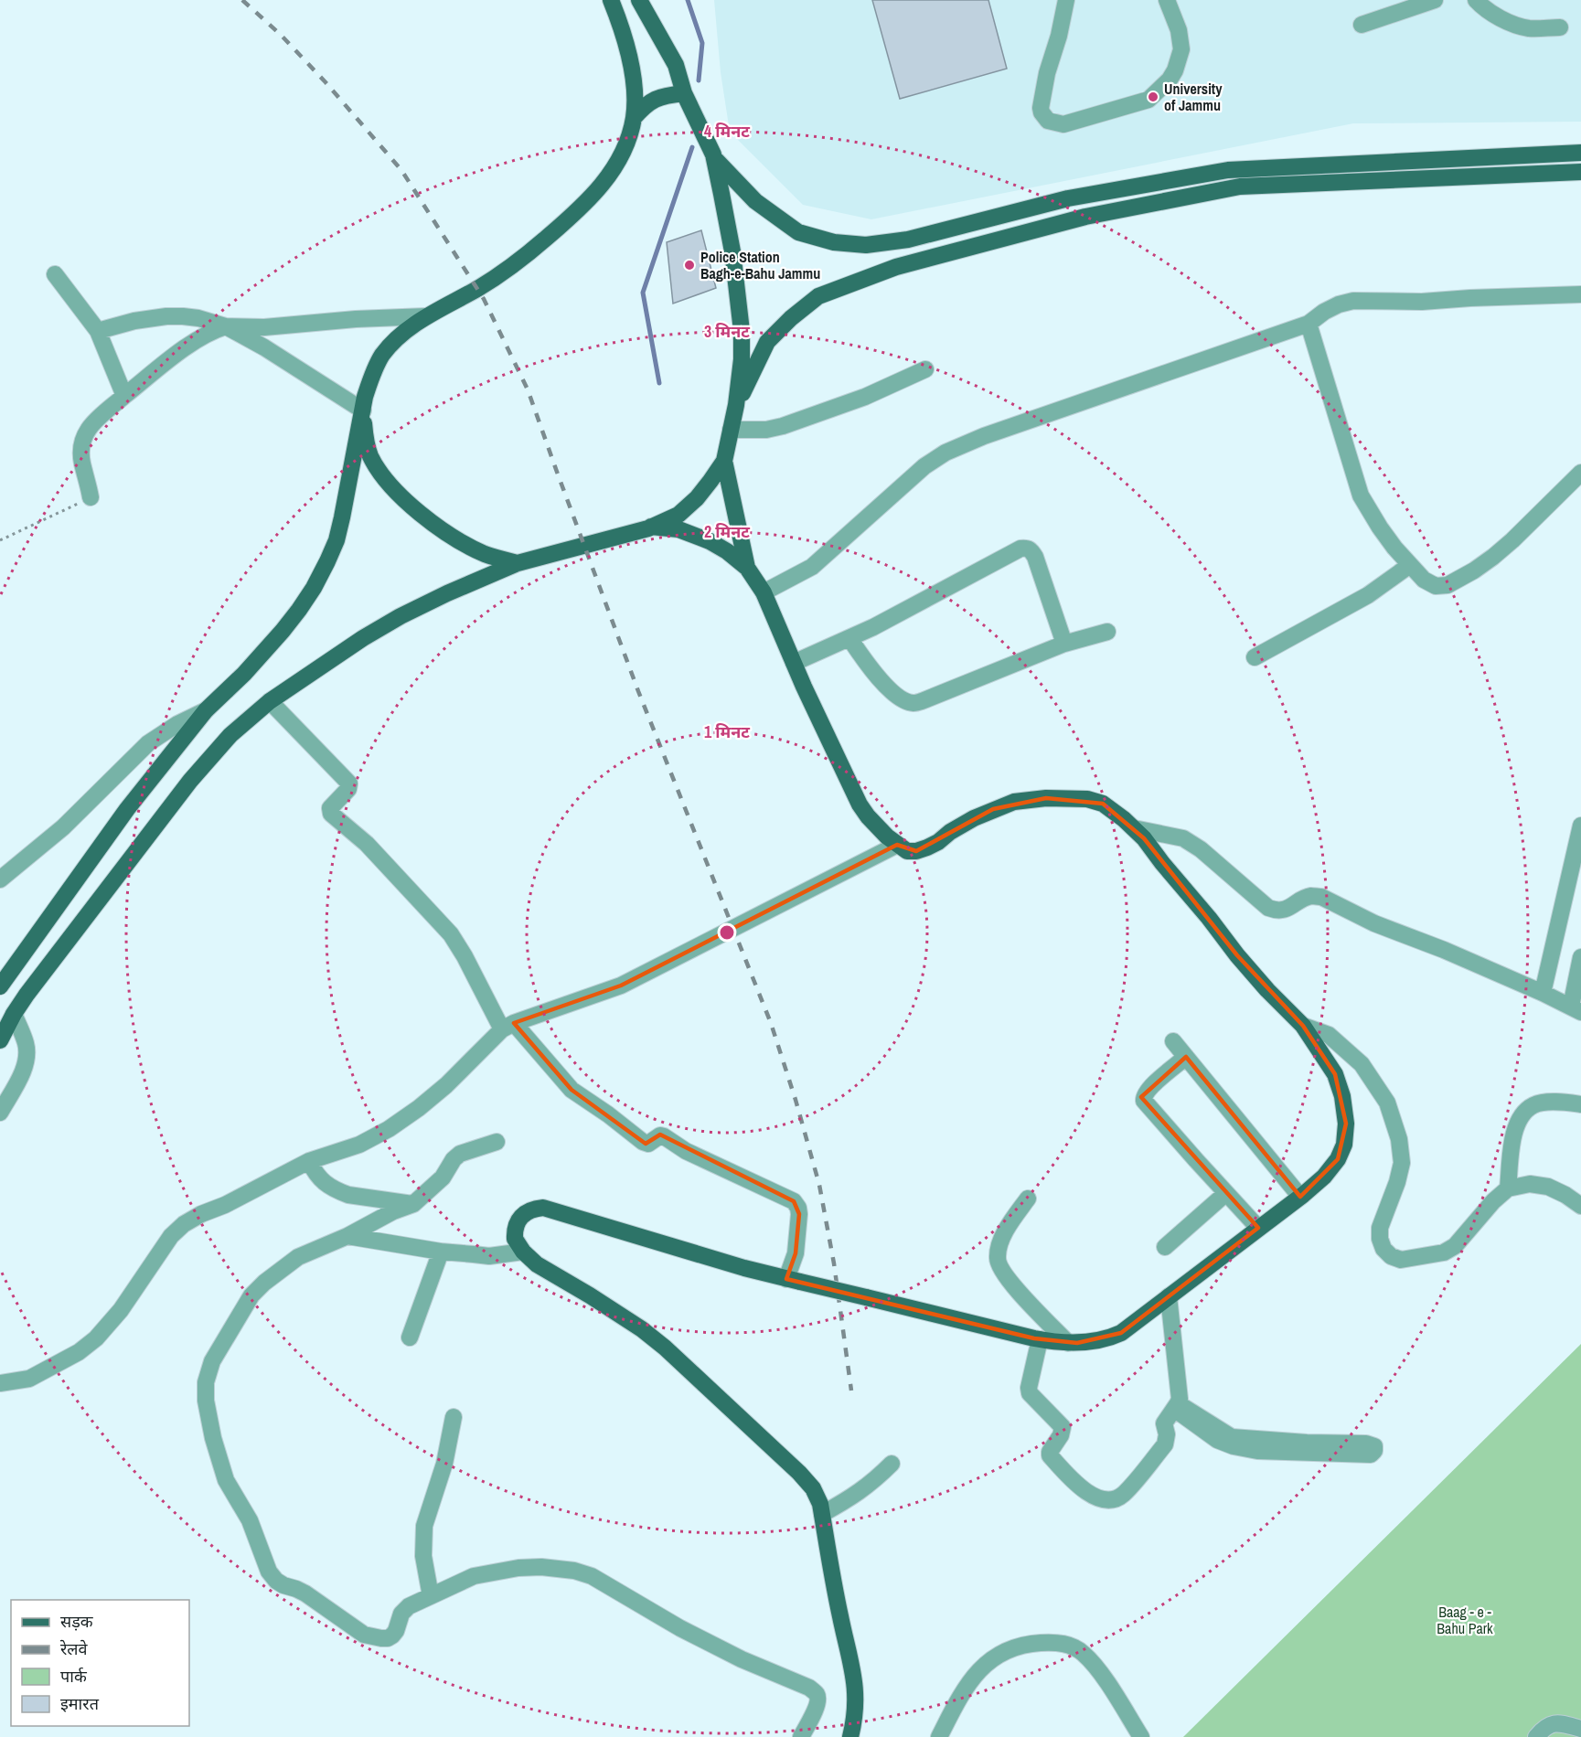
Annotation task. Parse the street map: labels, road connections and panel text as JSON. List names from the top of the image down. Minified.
{"parks":["Baag - e - Bahu Park"],"places":["University of Jammu","Police Station Bagh-e-Bahu Jammu"],"legend":["सड़क","रेलवे","पार्क","इमारत"],"rings":["4 मिनट","3 मिनट","2 मिनट","1 मिनट"]}
